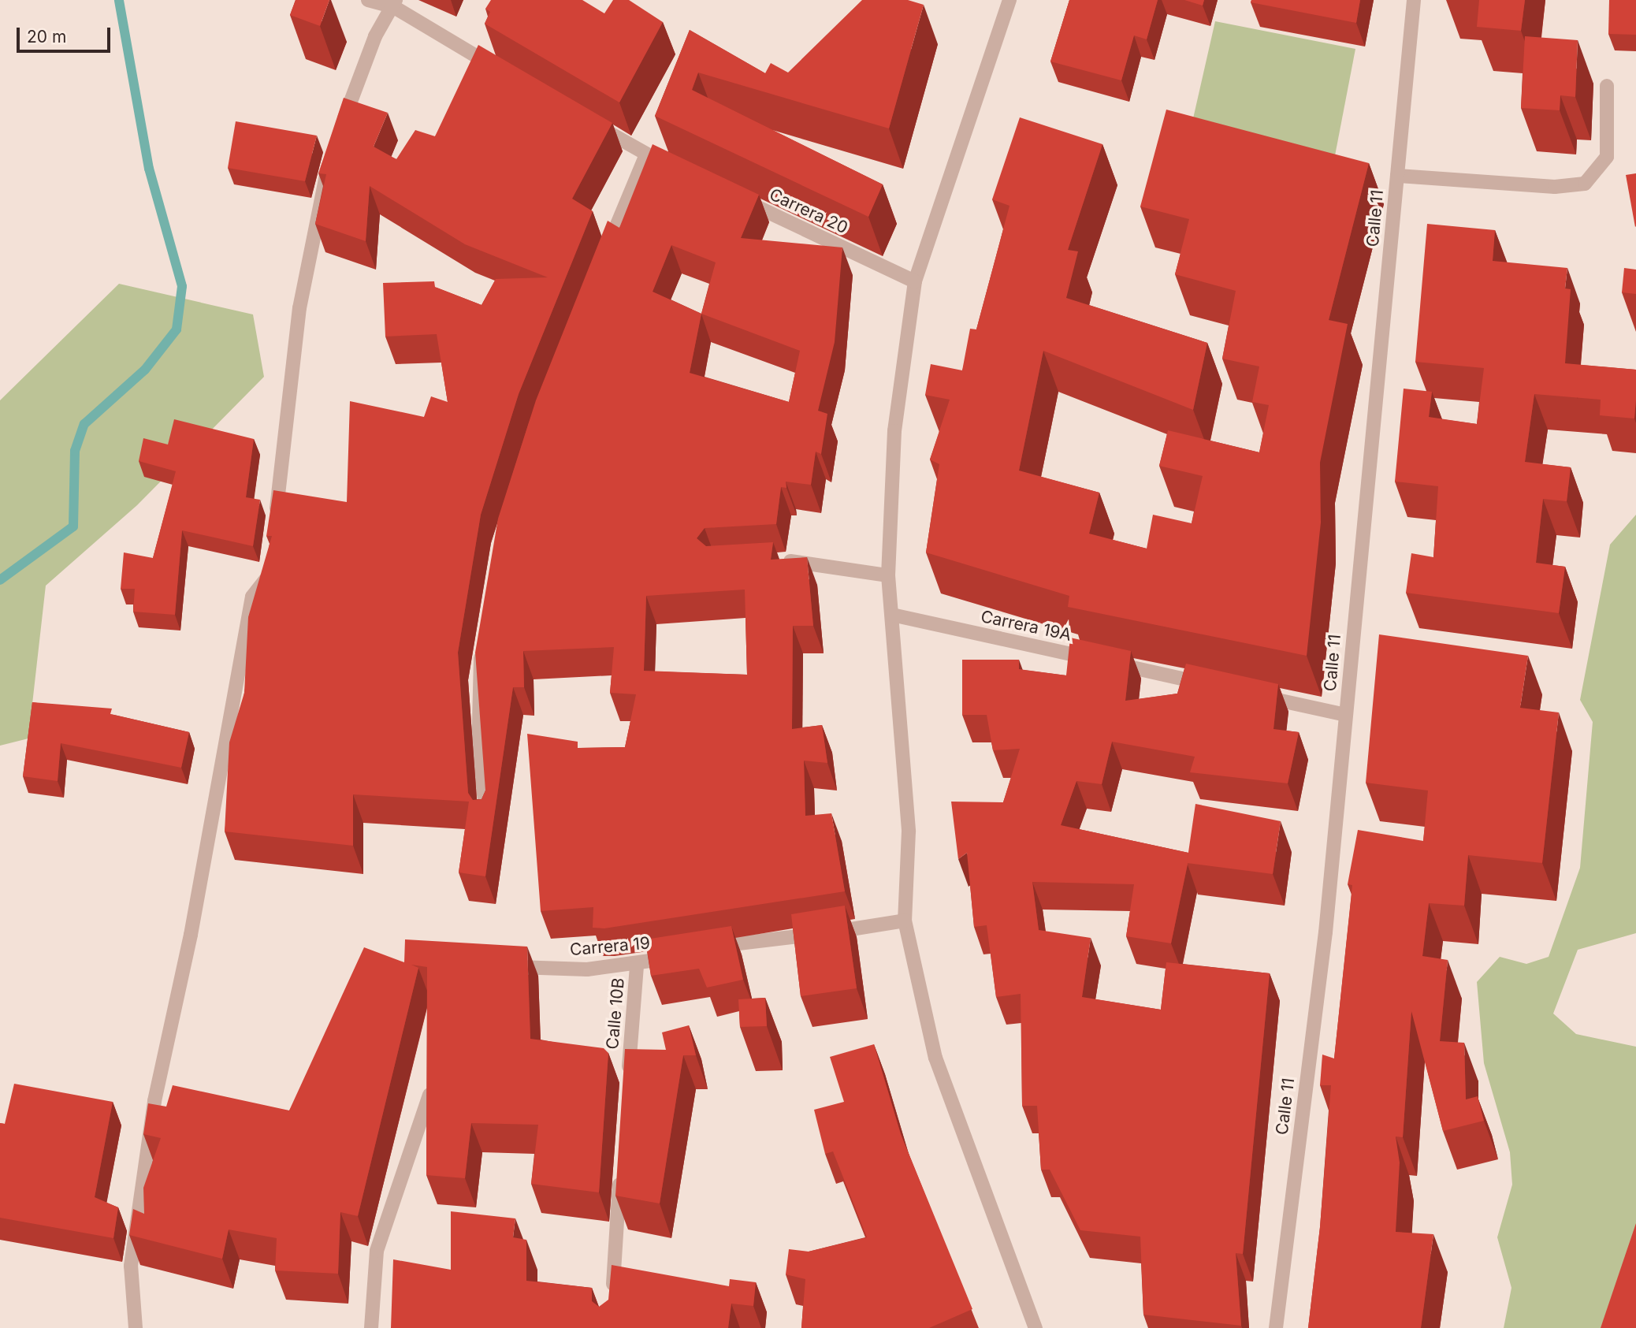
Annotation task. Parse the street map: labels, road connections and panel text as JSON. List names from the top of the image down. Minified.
{"streets":{"street":["Carrera 20","Calle 11","Carrera 19A","Carrera 19","Calle 10B"]},"crossings":[["Carrera 19","Calle 10B"]],"scale_bar":"20 m"}
